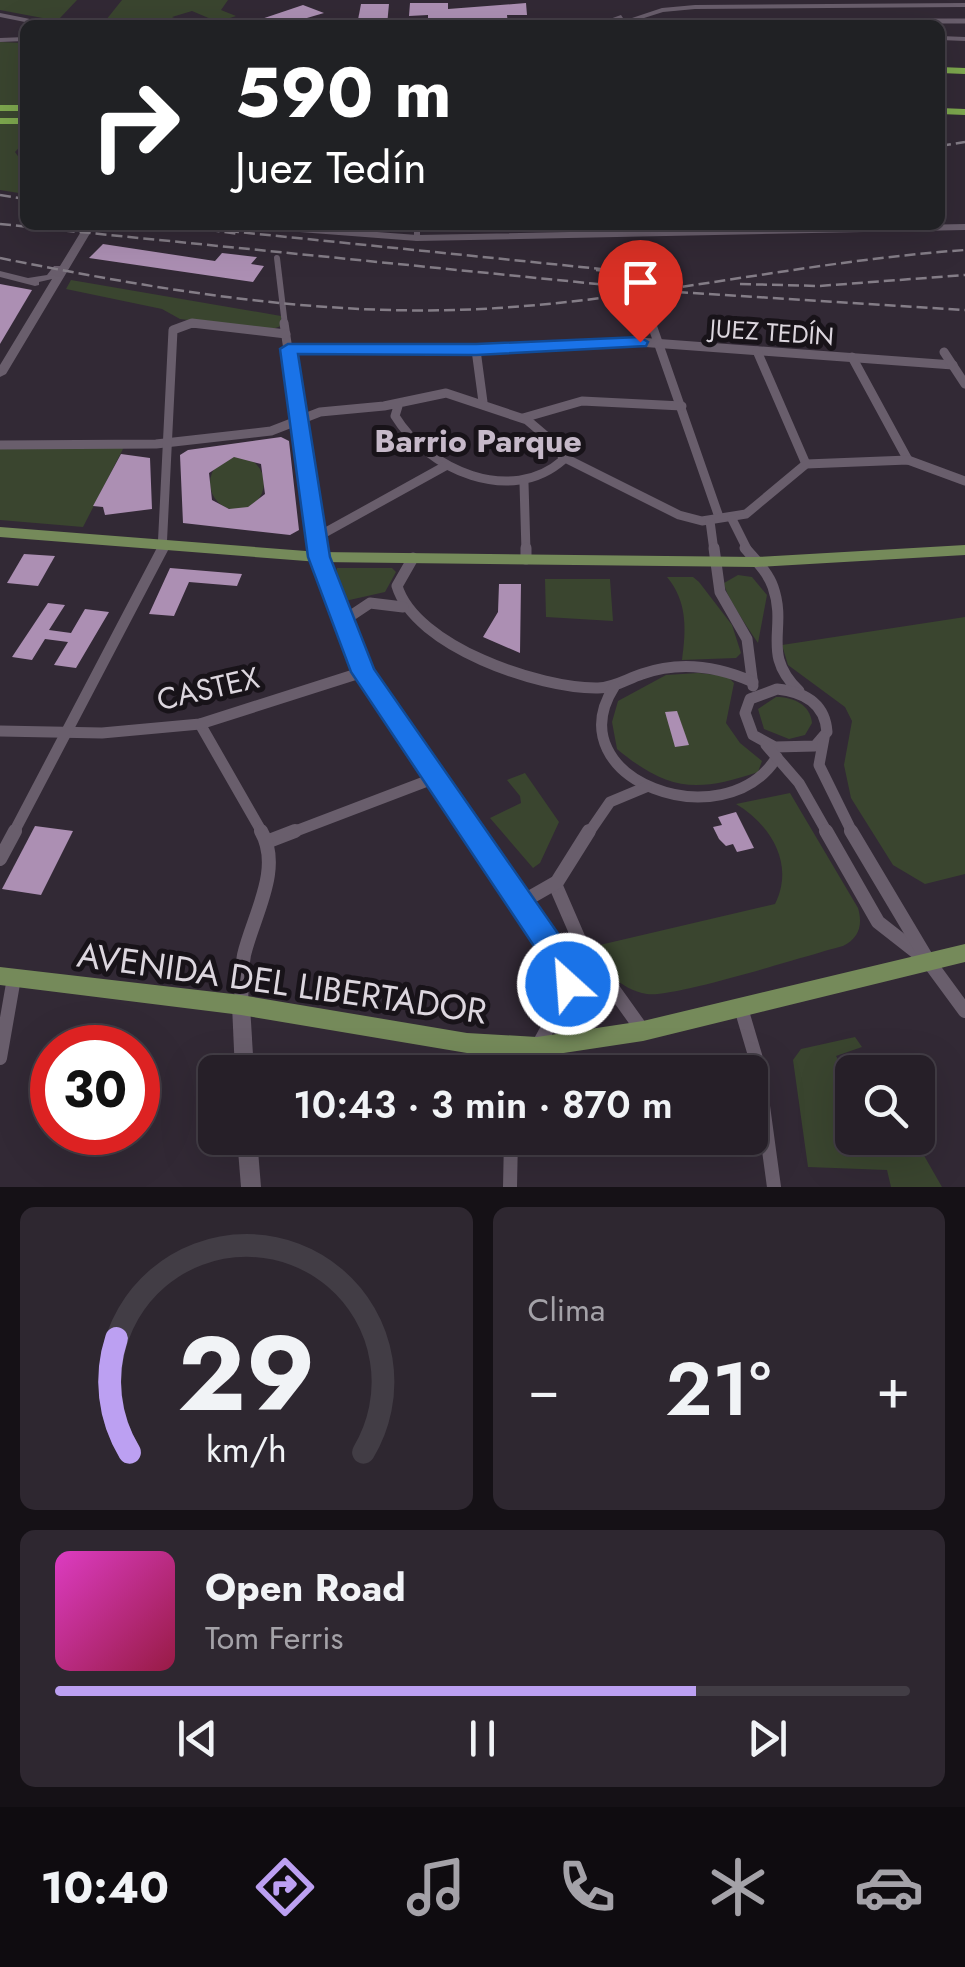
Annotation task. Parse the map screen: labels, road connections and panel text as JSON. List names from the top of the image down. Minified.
{"streets":{"main road":["AVENIDA DEL LIBERTADOR"],"street":["JUEZ TEDÍN","CASTEX"]},"districts":["Barrio Parque"],"page":{"turn":["590 m","Juez Tedín"],"limit":"30","trip":"10:43 · 3 min · 870 m","tile":"Clima","heat":["−","21°","+"],"song":["Open Road","Tom Ferris"],"tabs":"10:40","gauge":["29","km/h"]}}
